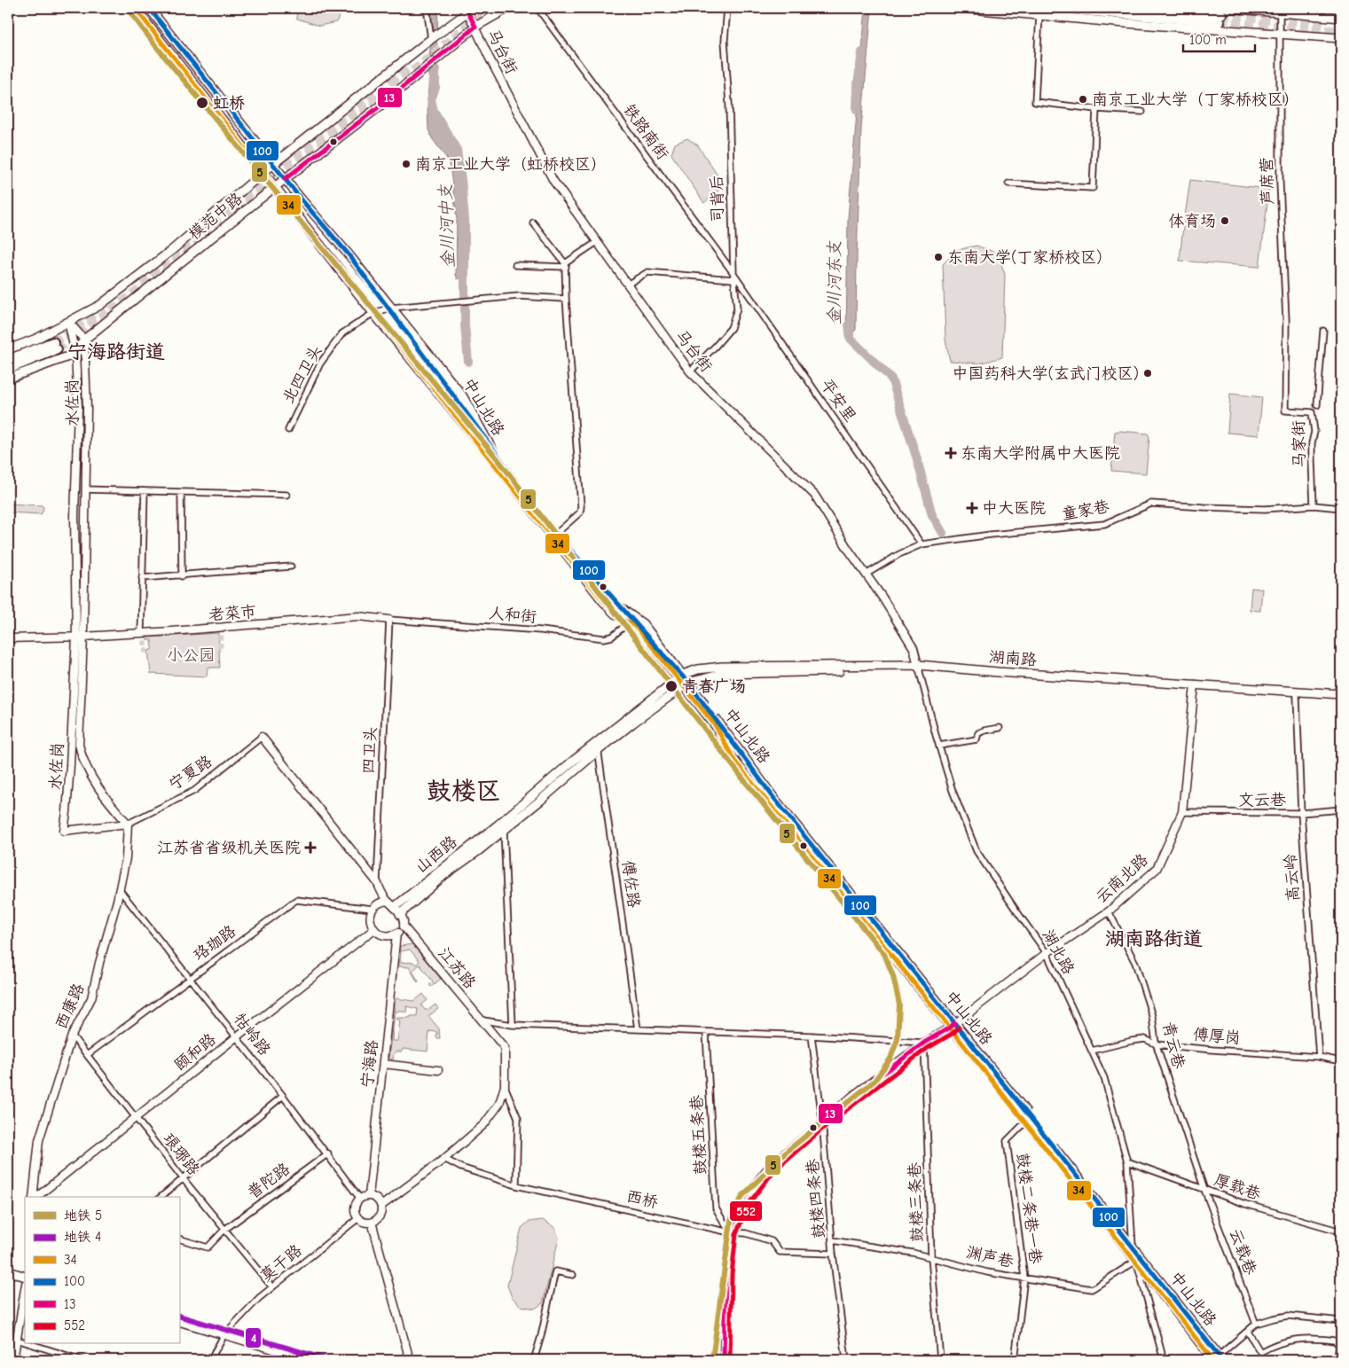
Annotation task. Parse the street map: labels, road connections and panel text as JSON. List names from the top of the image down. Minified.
{"streets":{"main road":["模范中路","中山北路","湖南路","山西路"],"street":["马台街","铁路南街","芦席营","司背后","北四卫头","平安里","水佐岗","马家街","童家巷","老菜市","人和街","四卫头","宁夏路","文云巷","高云岭","云南北路","傅佐路","珞珈路","湖北路","江苏路","西康路","牯岭路","傅厚岗","青云巷","颐和路","宁海路","鼓楼五条巷","琅琊路","普陀路","厚载巷","鼓楼四条巷","西桥","鼓楼三条巷","鼓楼二条巷一巷","云载巷","渊声巷","莫干路"]},"crossings":[["马台街","司背后"],["马台街","模范中路"],["马台街","童家巷"],["马台街","湖南路"],["马台街","湖北路"],["铁路南街","司背后"],["铁路南街","平安里"],["芦席营","马家街"],["司背后","平安里"],["模范中路","水佐岗"],["模范中路","中山北路"],["北四卫头","中山北路"],["平安里","童家巷"],["水佐岗","老菜市"],["水佐岗","宁夏路"],["水佐岗","西康路"],["中山北路","人和街"],["中山北路","湖南路"],["中山北路","山西路"],["中山北路","云南北路"],["中山北路","湖北路"],["中山北路","鼓楼二条巷一巷"],["中山北路","渊声巷"],["马家街","童家巷"],["老菜市","人和街"],["老菜市","四卫头"],["人和街","四卫头"],["湖南路","山西路"],["湖南路","高云岭"],["湖南路","云南北路"],["湖南路","湖北路"],["宁夏路","西康路"],["文云巷","高云岭"],["文云巷","云南北路"],["山西路","傅佐路"],["山西路","珞珈路"],["山西路","江苏路"],["山西路","颐和路"],["山西路","宁海路"],["高云岭","傅厚岗"],["云南北路","湖北路"],["云南北路","青云巷"],["云南北路","鼓楼五条巷"],["云南北路","鼓楼四条巷"],["云南北路","西桥"],["云南北路","鼓楼三条巷"],["珞珈路","江苏路"],["珞珈路","牯岭路"],["珞珈路","颐和路"],["珞珈路","宁海路"],["珞珈路","琅琊路"],["湖北路","傅厚岗"],["湖北路","厚载巷"],["湖北路","渊声巷"],["江苏路","牯岭路"],["江苏路","颐和路"],["江苏路","宁海路"],["江苏路","西桥"],["江苏路","莫干路"],["西康路","牯岭路"],["西康路","琅琊路"],["牯岭路","颐和路"],["牯岭路","宁海路"],["牯岭路","普陀路"],["牯岭路","莫干路"],["傅厚岗","青云巷"],["青云巷","厚载巷"],["青云巷","云载巷"],["颐和路","宁海路"],["颐和路","琅琊路"],["宁海路","莫干路"],["鼓楼五条巷","西桥"],["琅琊路","普陀路"],["琅琊路","莫干路"],["厚载巷","云载巷"],["鼓楼四条巷","西桥"],["鼓楼四条巷","渊声巷"],["鼓楼三条巷","渊声巷"],["鼓楼二条巷一巷","渊声巷"]],"districts":["宁海路街道","鼓楼区","湖南路街道"],"water":["金川河中支","金川河东支"],"parks":["小公园"],"places":{"other":["南京工业大学（丁家桥校区）","虹桥","南京工业大学（虹桥校区）","体育场","东南大学(丁家桥校区)","中国药科大学(玄武门校区)","青春广场"],"health":["东南大学附属中大医院","中大医院","江苏省省级机关医院"]},"lines":["metro line 5","transit line 34","transit line 100","transit line 13","transit line 552","metro line 4"],"legend":["地铁 5","地铁 4","34","100","13","552"],"scale_bar":"100 m"}
